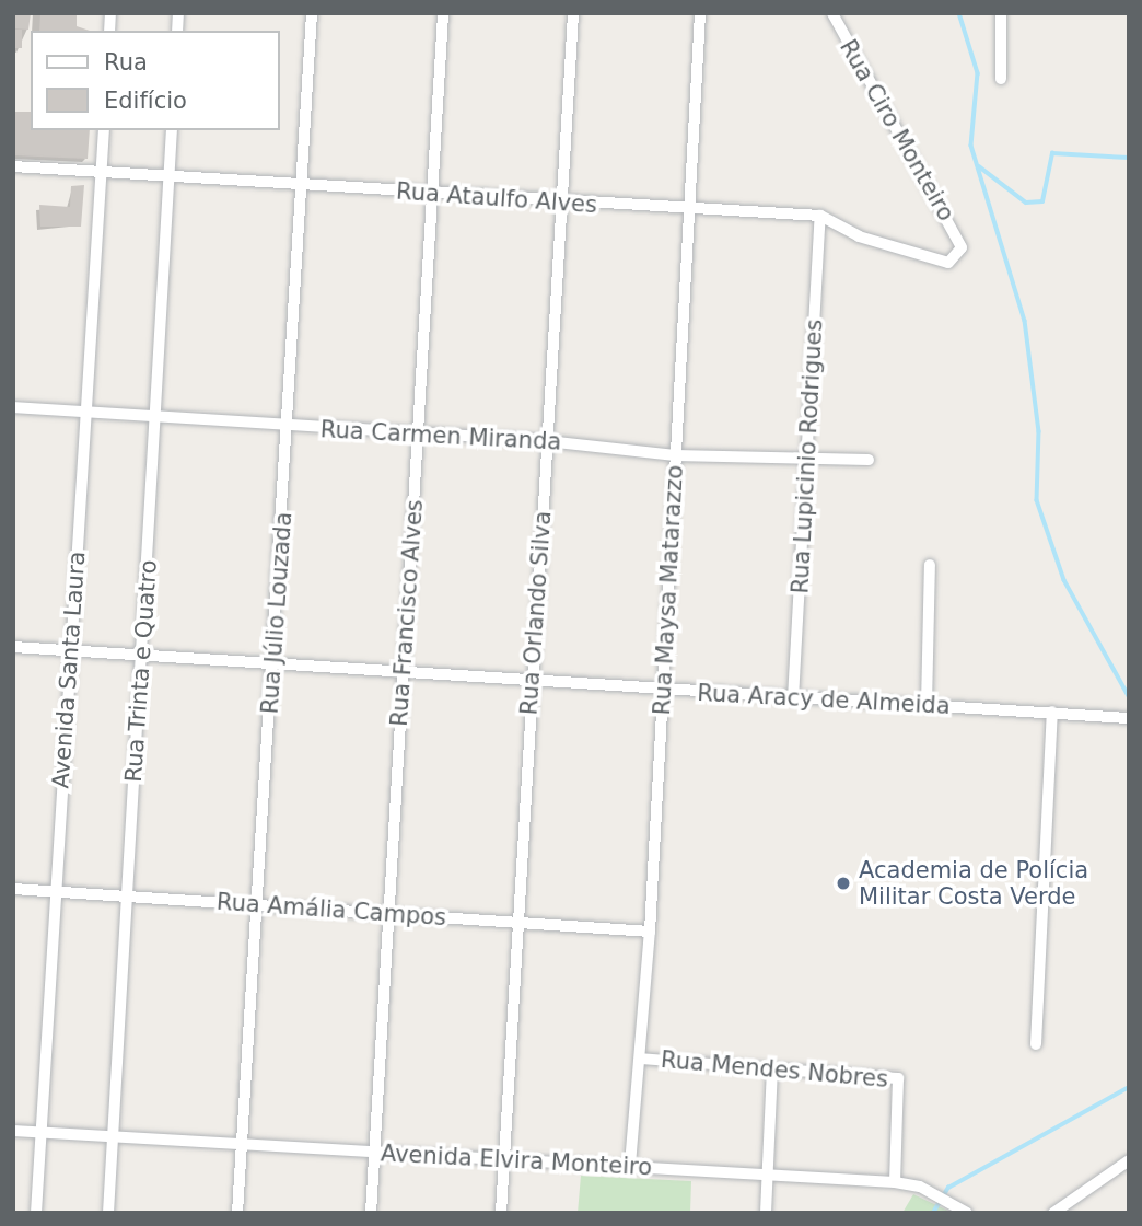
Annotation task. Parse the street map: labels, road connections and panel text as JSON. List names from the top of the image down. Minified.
{"streets":{"street":["Rua Ciro Monteiro","Rua Ataulfo Alves","Rua Carmen Miranda","Rua Lupicinio Rodrigues","Rua Maysa Matarazzo","Rua Júlio Louzada","Rua Francisco Alves","Rua Orlando Silva","Avenida Santa Laura","Rua Trinta e Quatro","Rua Aracy de Almeida","Rua Amália Campos","Rua Mendes Nobres","Avenida Elvira Monteiro"]},"crossings":[["Rua Ciro Monteiro","Rua Ataulfo Alves"],["Rua Ataulfo Alves","Rua Lupicinio Rodrigues"],["Rua Ataulfo Alves","Rua Maysa Matarazzo"],["Rua Ataulfo Alves","Rua Júlio Louzada"],["Rua Ataulfo Alves","Rua Francisco Alves"],["Rua Ataulfo Alves","Rua Orlando Silva"],["Rua Ataulfo Alves","Avenida Santa Laura"],["Rua Ataulfo Alves","Rua Trinta e Quatro"],["Rua Carmen Miranda","Rua Lupicinio Rodrigues"],["Rua Carmen Miranda","Rua Maysa Matarazzo"],["Rua Carmen Miranda","Rua Júlio Louzada"],["Rua Carmen Miranda","Rua Francisco Alves"],["Rua Carmen Miranda","Rua Orlando Silva"],["Rua Carmen Miranda","Avenida Santa Laura"],["Rua Carmen Miranda","Rua Trinta e Quatro"],["Rua Lupicinio Rodrigues","Rua Aracy de Almeida"],["Rua Maysa Matarazzo","Rua Aracy de Almeida"],["Rua Maysa Matarazzo","Rua Amália Campos"],["Rua Maysa Matarazzo","Rua Mendes Nobres"],["Rua Maysa Matarazzo","Avenida Elvira Monteiro"],["Rua Júlio Louzada","Rua Aracy de Almeida"],["Rua Júlio Louzada","Rua Amália Campos"],["Rua Júlio Louzada","Avenida Elvira Monteiro"],["Rua Francisco Alves","Rua Aracy de Almeida"],["Rua Francisco Alves","Rua Amália Campos"],["Rua Francisco Alves","Avenida Elvira Monteiro"],["Rua Orlando Silva","Rua Aracy de Almeida"],["Rua Orlando Silva","Rua Amália Campos"],["Rua Orlando Silva","Avenida Elvira Monteiro"],["Avenida Santa Laura","Rua Aracy de Almeida"],["Avenida Santa Laura","Rua Amália Campos"],["Rua Trinta e Quatro","Rua Aracy de Almeida"],["Rua Trinta e Quatro","Rua Amália Campos"],["Rua Trinta e Quatro","Avenida Elvira Monteiro"],["Rua Mendes Nobres","Avenida Elvira Monteiro"]],"places":["Academia de Polícia Militar Costa Verde"],"legend":["Rua","Edifício"]}
